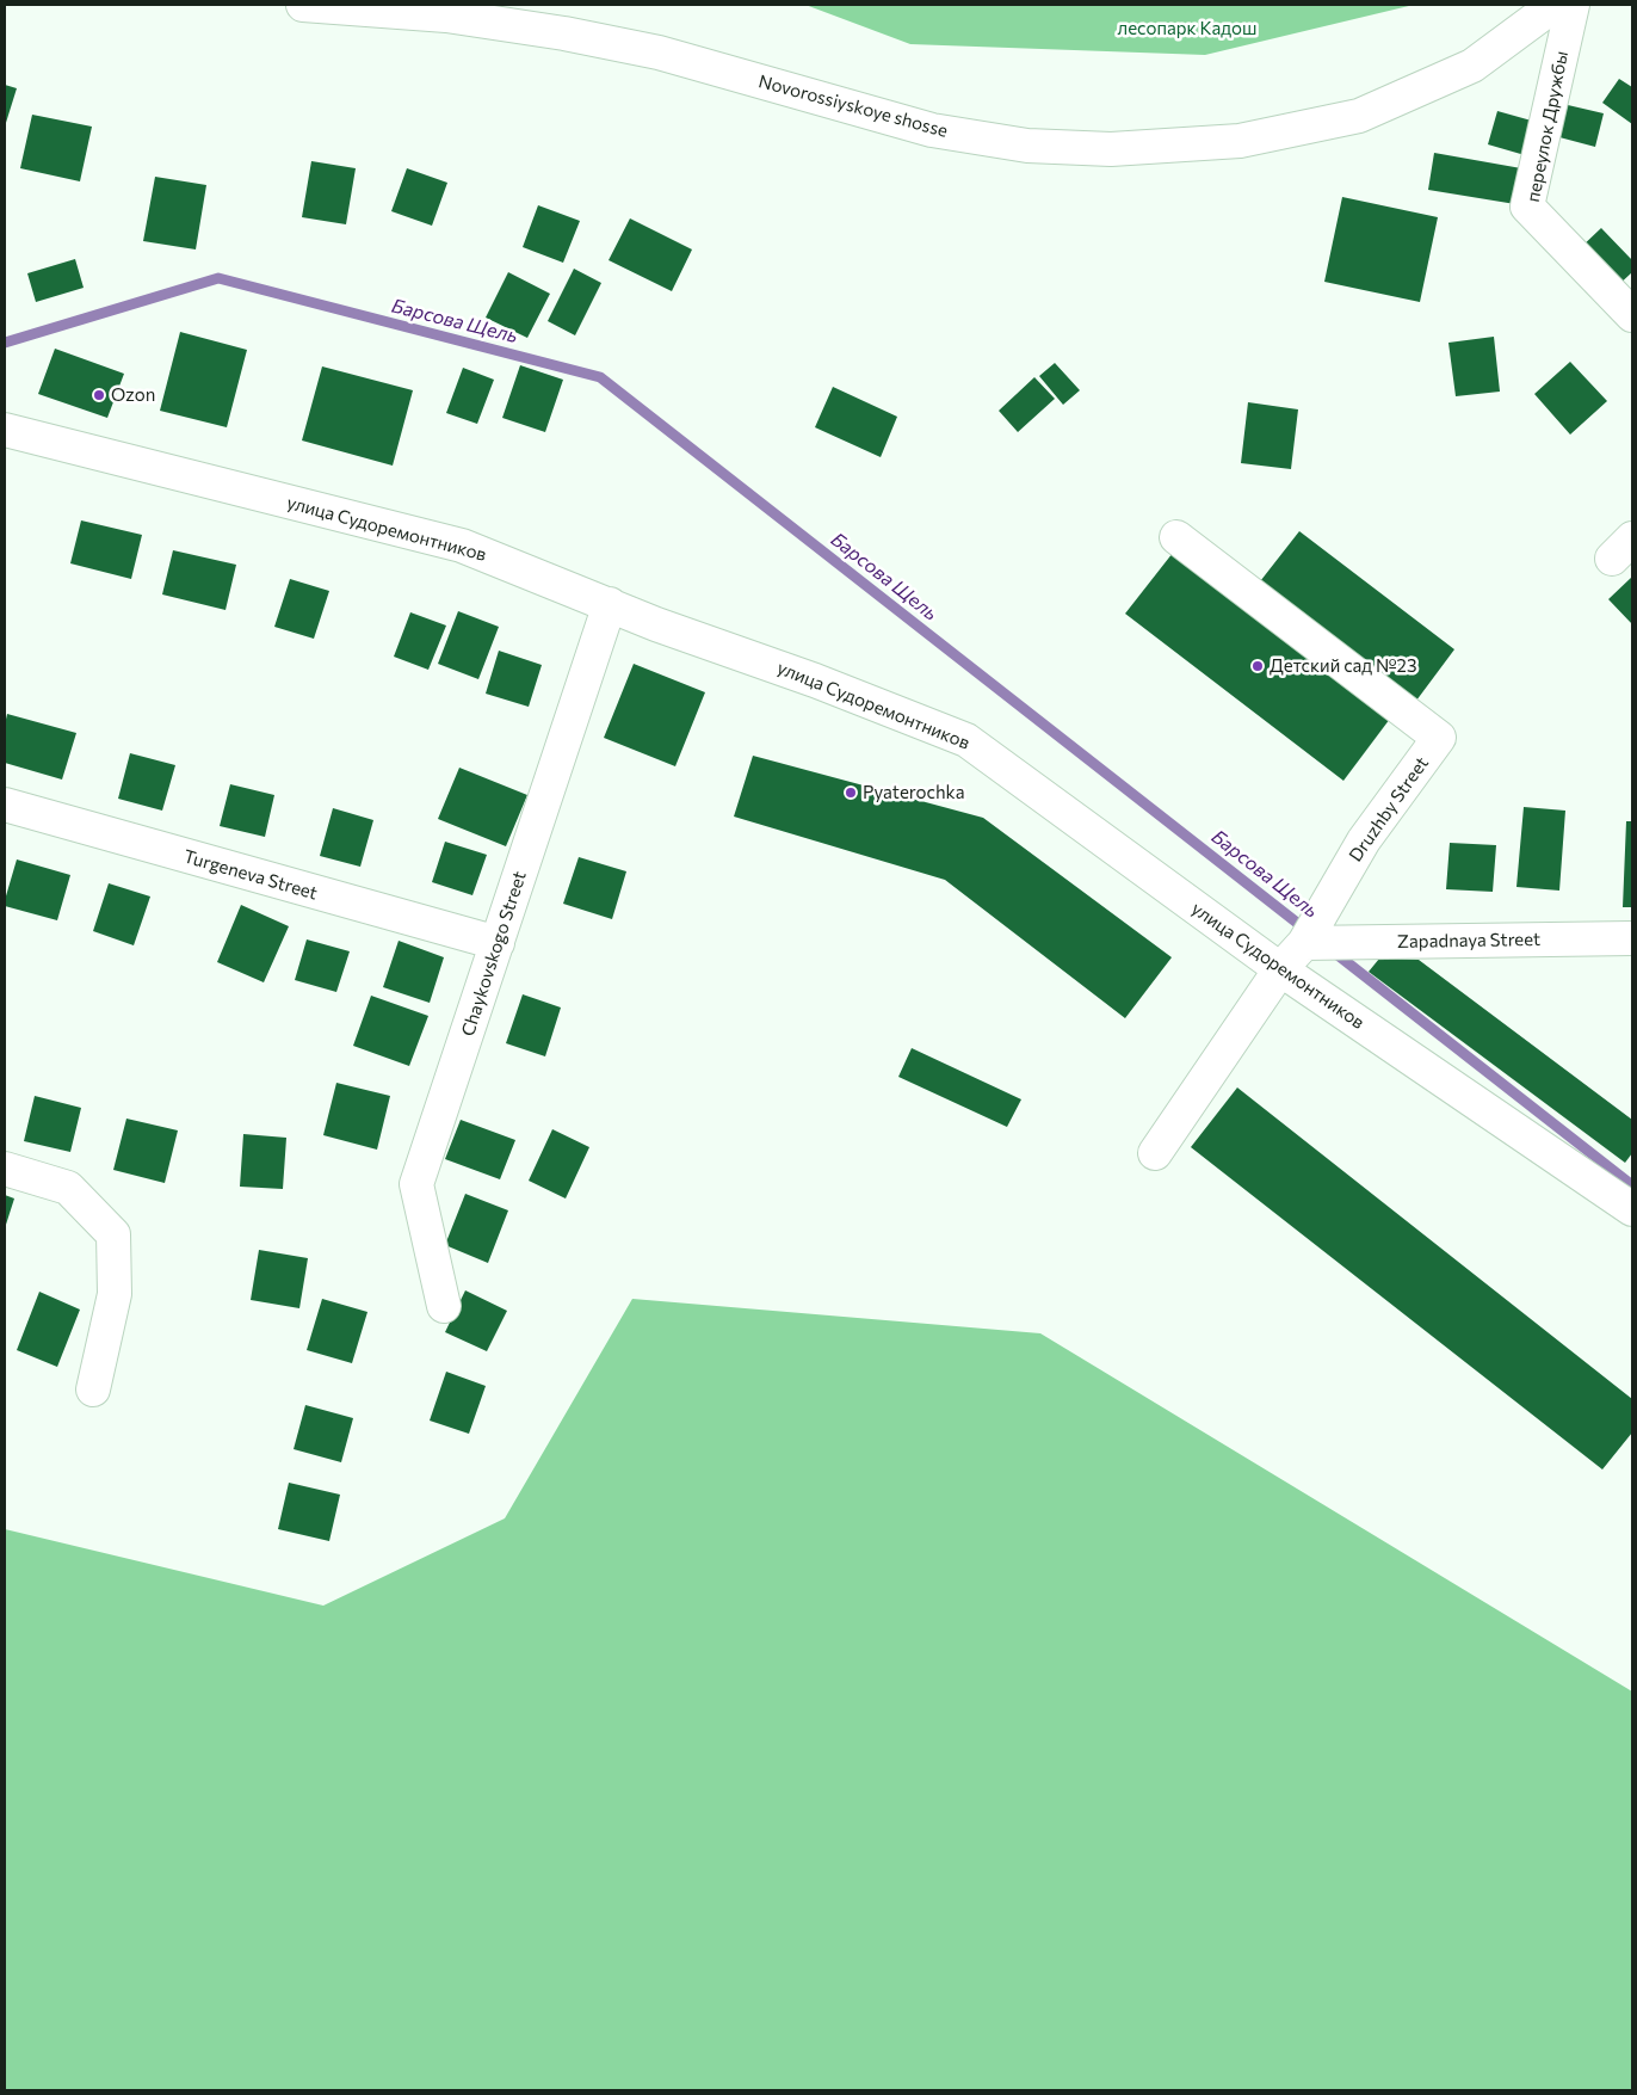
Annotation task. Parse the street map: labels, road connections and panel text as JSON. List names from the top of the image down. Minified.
{"streets":{"main road":["Novorossiyskoye shosse","переулок Дружбы","улица Судоремонтников","Druzhby Street","Turgeneva Street","Zapadnaya Street","Chaykovskogo Street"]},"crossings":[["улица Судоремонтников","Druzhby Street"],["улица Судоремонтников","Chaykovskogo Street"],["Druzhby Street","Zapadnaya Street"],["Turgeneva Street","Chaykovskogo Street"]],"water":["Барсова Щель"],"parks":["лесопарк Кадош"],"places":["Ozon","Детский сад №23","Pyaterochka"]}
